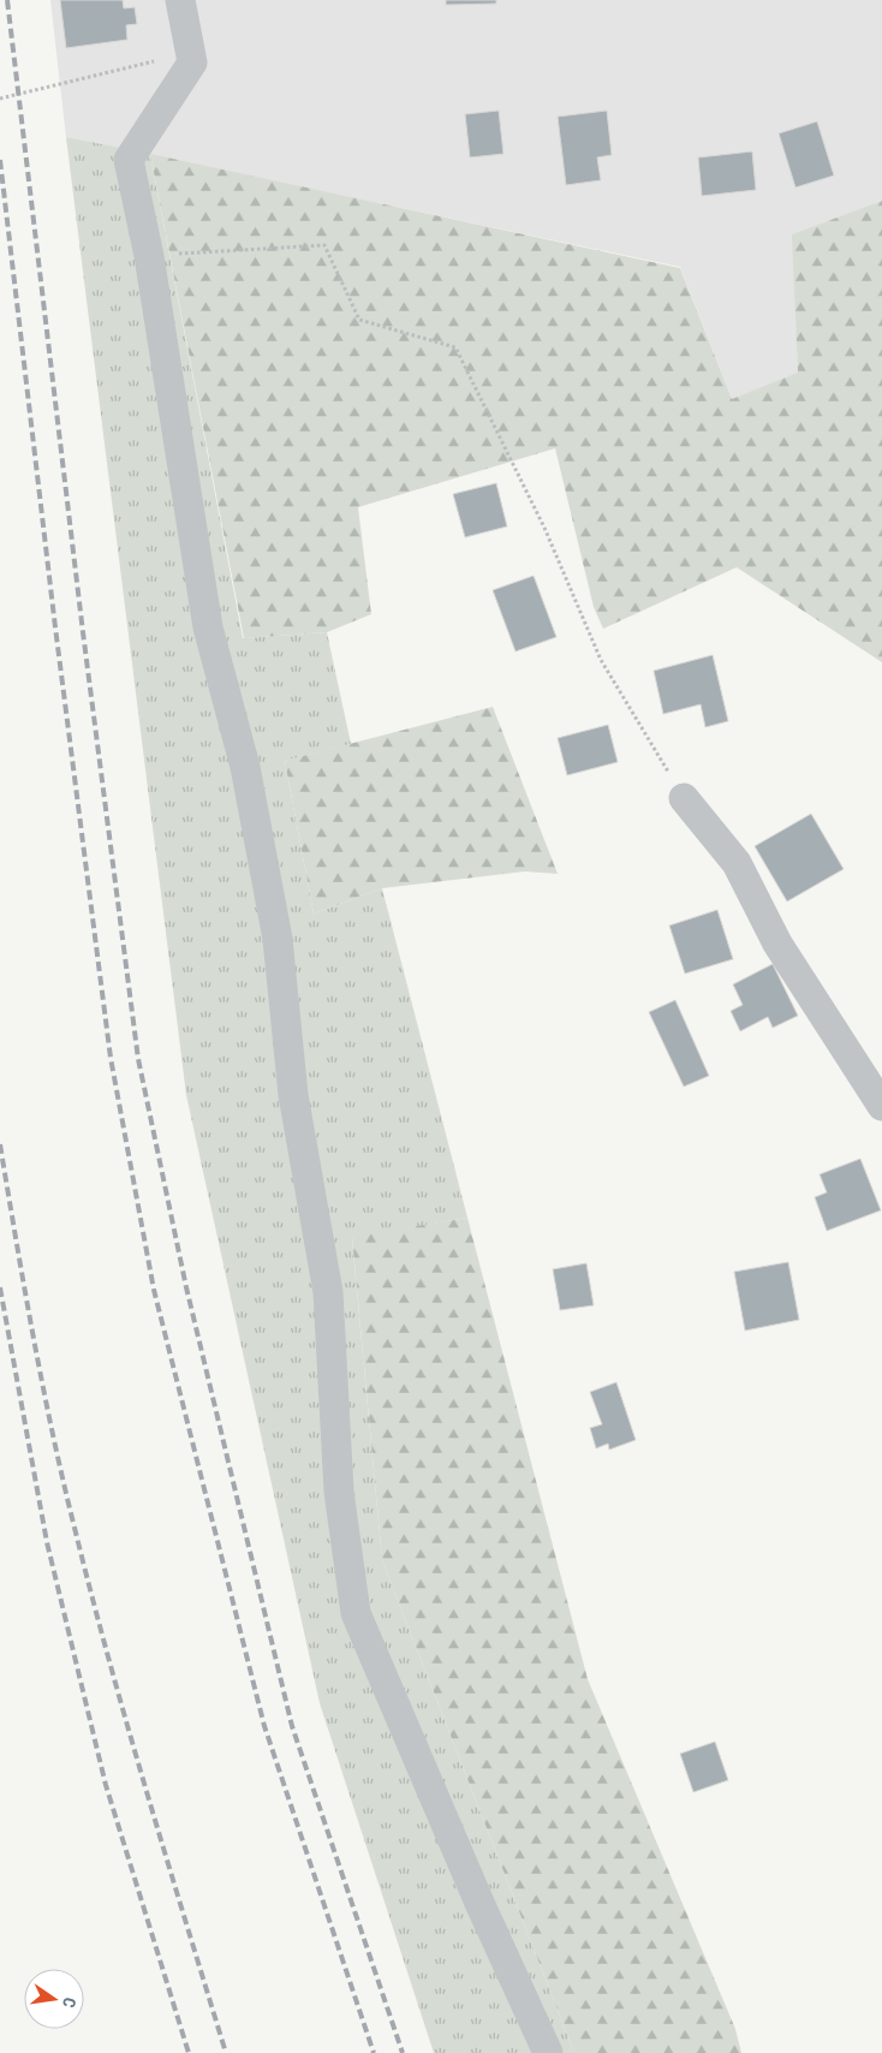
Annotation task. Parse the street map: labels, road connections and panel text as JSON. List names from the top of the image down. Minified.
{"north":"right"}
